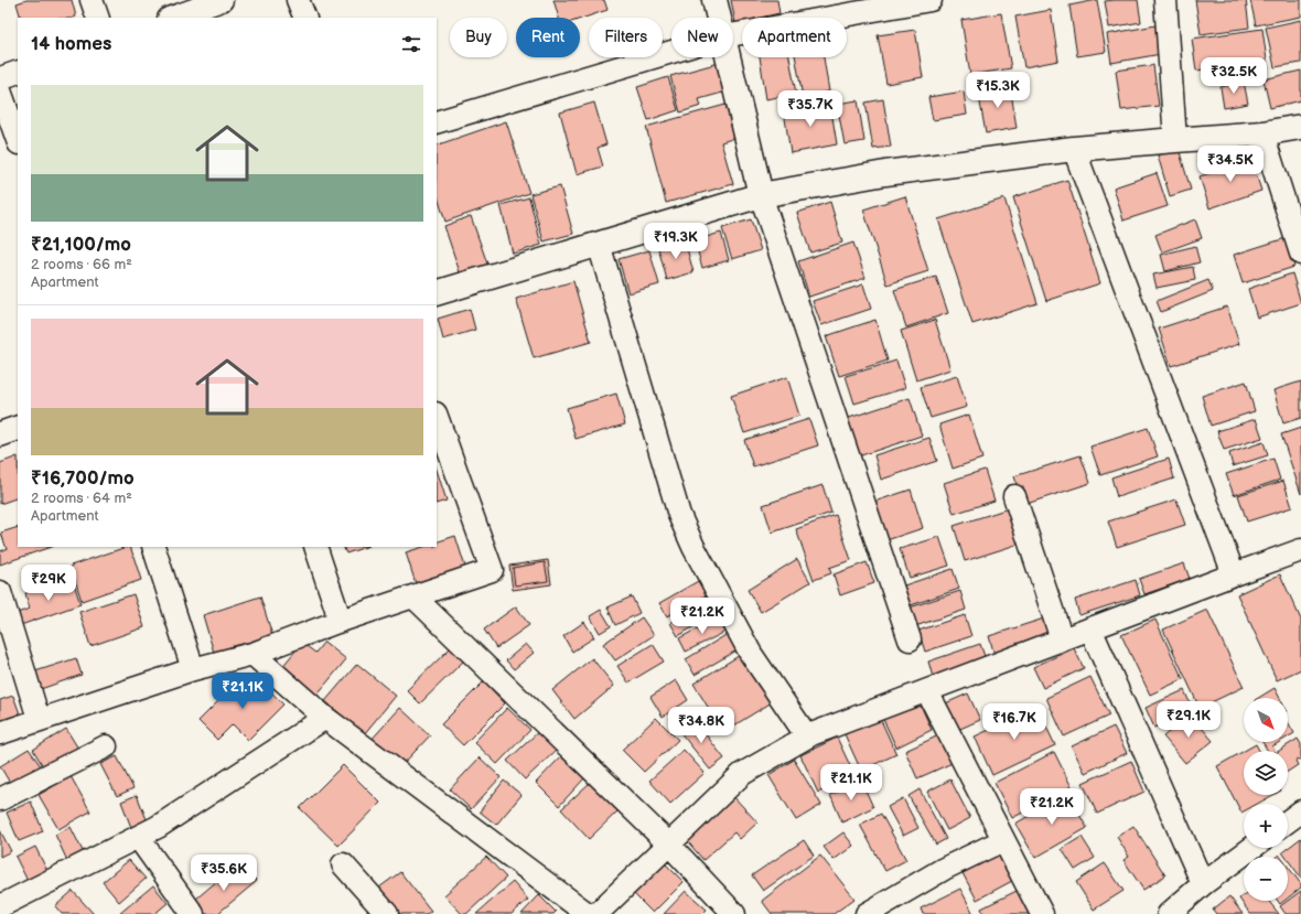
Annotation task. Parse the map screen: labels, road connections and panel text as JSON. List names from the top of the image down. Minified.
{"north":"bottom right","page":{"chip":["Buy","Rent","Filters","New","Apartment"],"heading":"14 homes","price":["₹32.5K","₹15.3K","₹35.7K","₹34.5K","₹19.3K","₹29K","₹21.2K","₹21.1K","₹29.1K","₹16.7K","₹34.8K","₹21.1K","₹21.2K","₹35.6K"],"list":[{"name":"₹21,100/mo","note":"2 rooms · 66 m² · Apartment"},{"name":"₹16,700/mo","note":"2 rooms · 64 m² · Apartment"}],"map_buttons":["+","−"]}}
